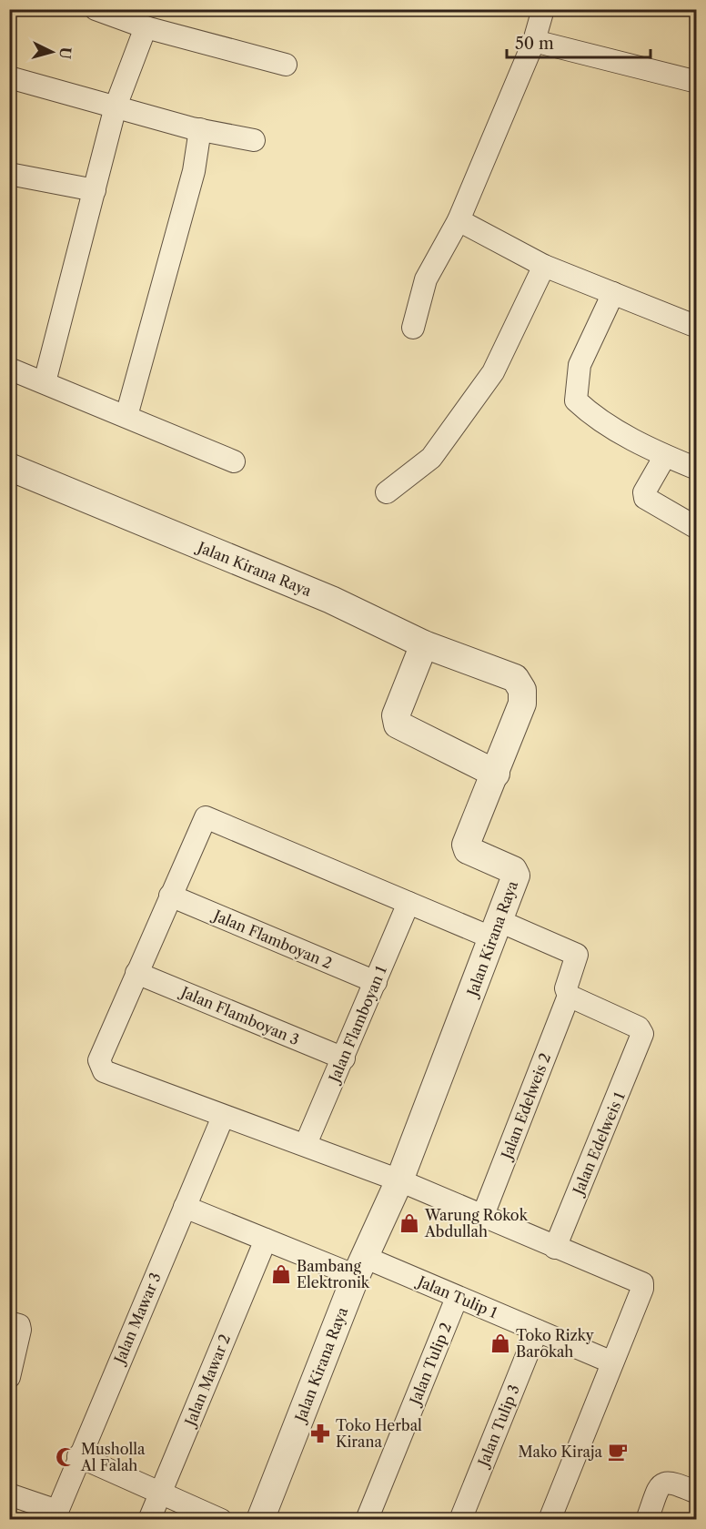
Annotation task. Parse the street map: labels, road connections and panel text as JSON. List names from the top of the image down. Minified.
{"streets":{"street":["Jalan Kirana Raya","Jalan Flamboyan 2","Jalan Flamboyan 3","Jalan Flamboyan 1","Jalan Edelweis 2","Jalan Edelweis 1","Jalan Tulip 1","Jalan Mawar 3","Jalan Tulip 2","Jalan Mawar 2","Jalan Tulip 3"]},"crossings":[["Jalan Kirana Raya","Jalan Edelweis 2"],["Jalan Kirana Raya","Jalan Tulip 1"],["Jalan Flamboyan 2","Jalan Flamboyan 1"],["Jalan Flamboyan 3","Jalan Flamboyan 1"],["Jalan Edelweis 2","Jalan Edelweis 1"],["Jalan Tulip 1","Jalan Mawar 3"],["Jalan Tulip 1","Jalan Tulip 2"],["Jalan Tulip 1","Jalan Mawar 2"],["Jalan Tulip 1","Jalan Tulip 3"]],"places":{"shop":["Warung Rokok Abdullah","Bambang Elektronik","Toko Rizky Barokah"],"pharmacy":["Toko Herbal Kirana"],"cafe":["Mako Kiraja"],"mosque":["Musholla Al Falah"]},"scale_bar":"50 m","north":"right"}
